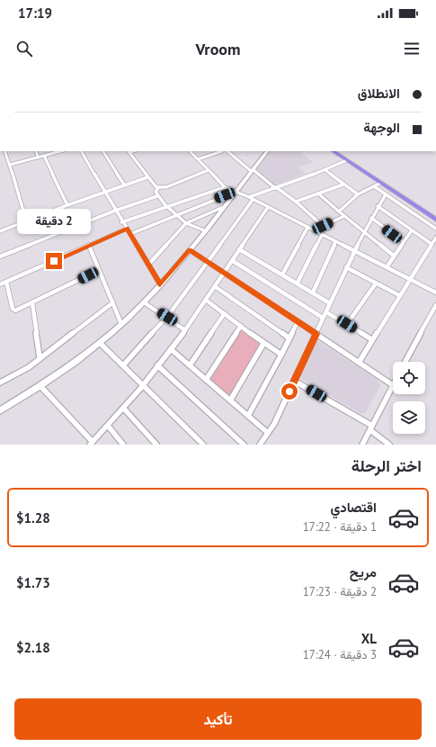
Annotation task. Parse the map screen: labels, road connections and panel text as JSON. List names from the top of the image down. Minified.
{"page":{"status":"17:19","header":"Vroom","banner":["الانطلاق","الوجهة"],"bubble":"2 دقيقة","heading":"اختر الرحلة","list":[{"name":"اقتصادي","note":"1 دقيقة · 17:22","value":"$1.28"},{"name":"مريح","note":"2 دقيقة · 17:23","value":"$1.73"},{"name":"XL","note":"3 دقيقة · 17:24","value":"$2.18"}],"buttons":"تأكيد"}}
